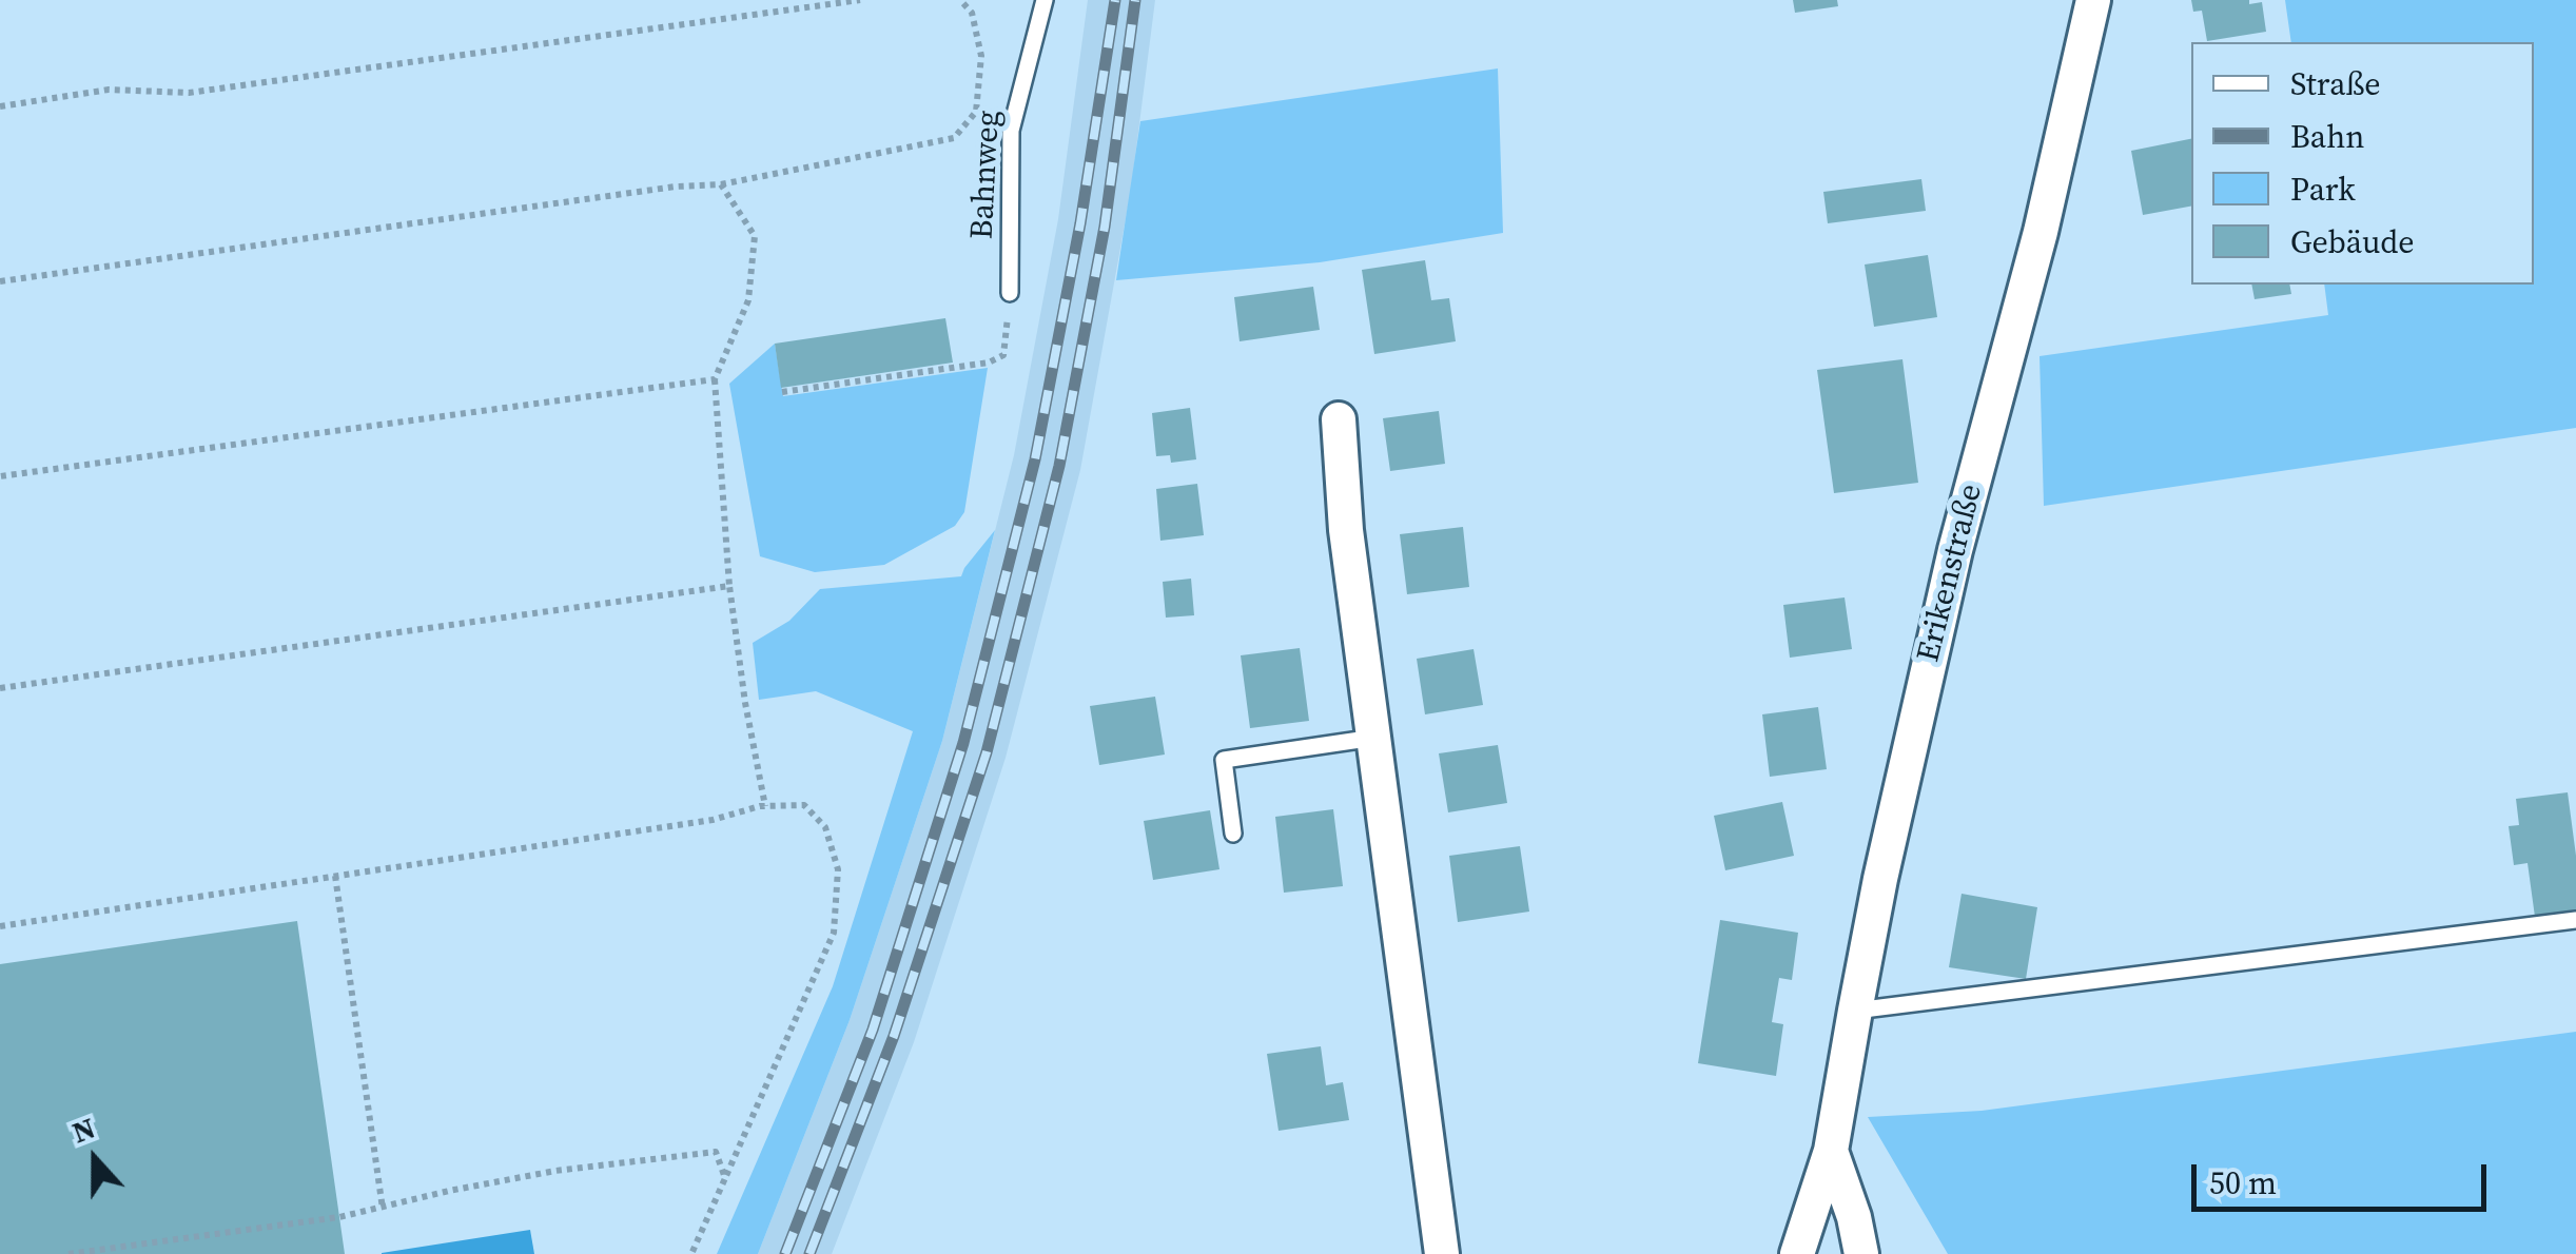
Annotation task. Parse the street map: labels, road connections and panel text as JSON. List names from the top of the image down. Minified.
{"streets":{"street":["Erikenstraße"],"lane":["Bahnweg"]},"legend":["Straße","Bahn","Park","Gebäude"],"scale_bar":"50 m","north":"top"}
